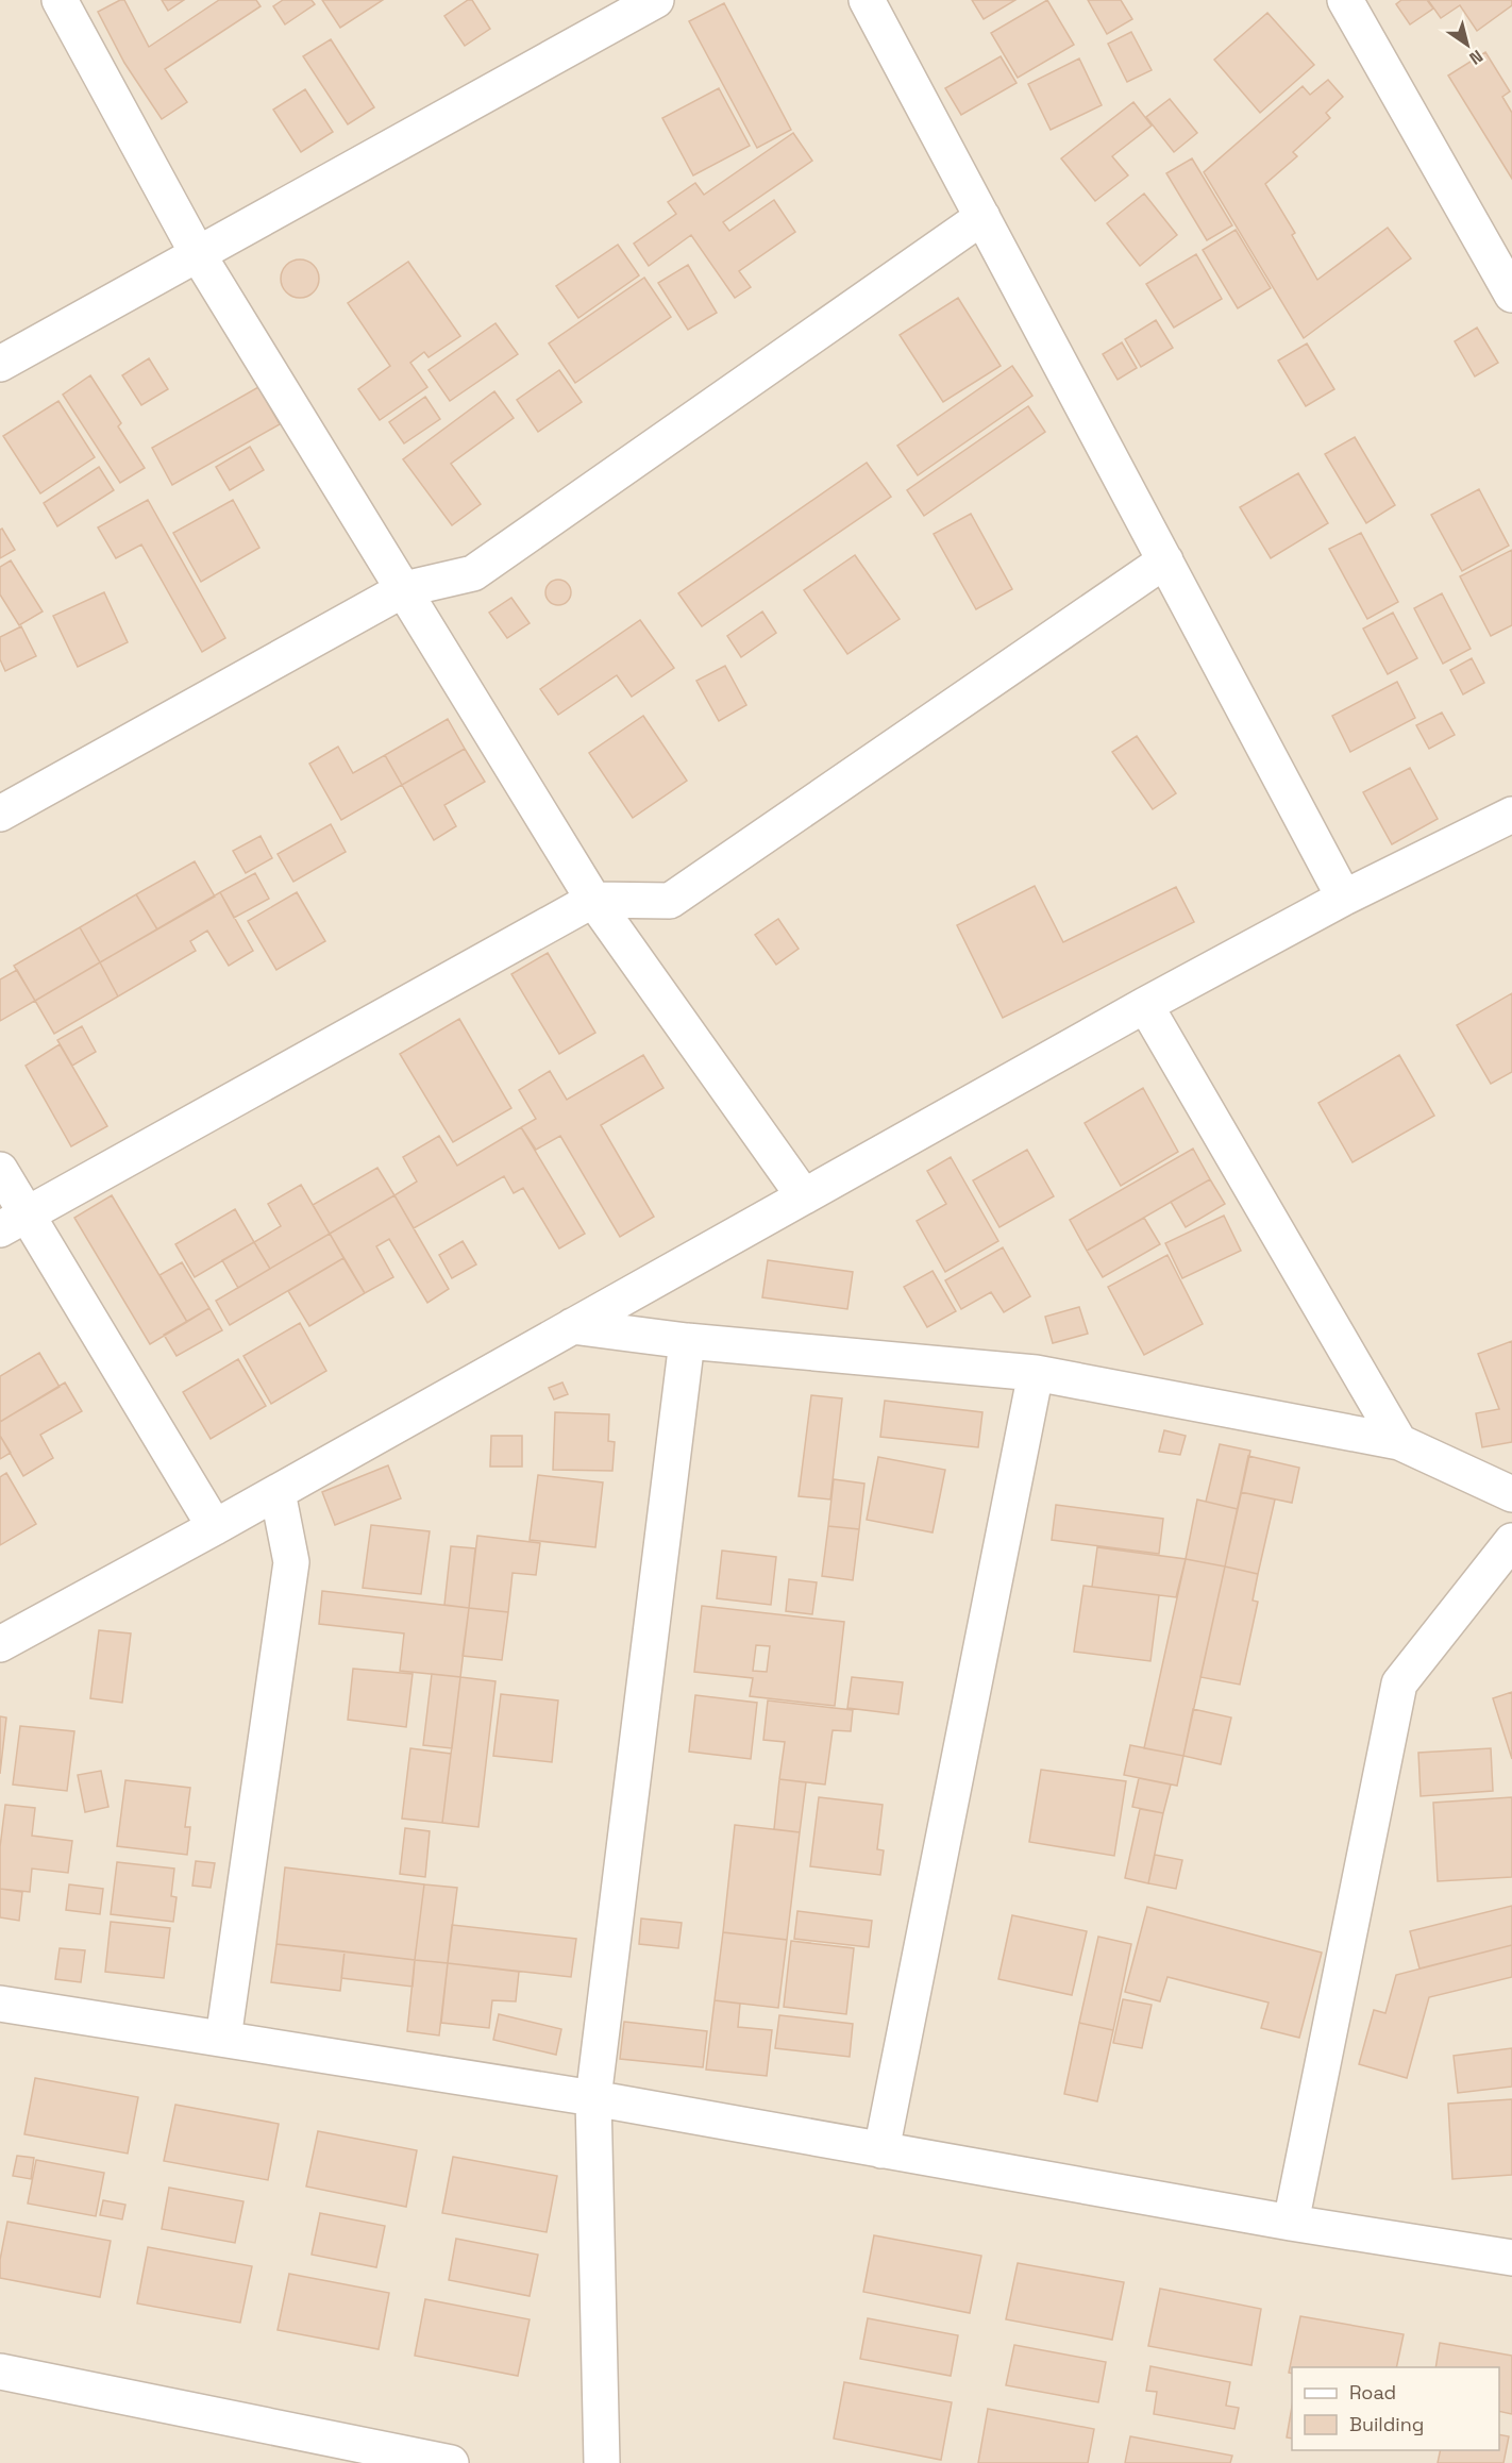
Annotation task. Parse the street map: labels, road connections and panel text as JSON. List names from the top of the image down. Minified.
{"legend":["Road","Building"],"north":"bottom right"}
